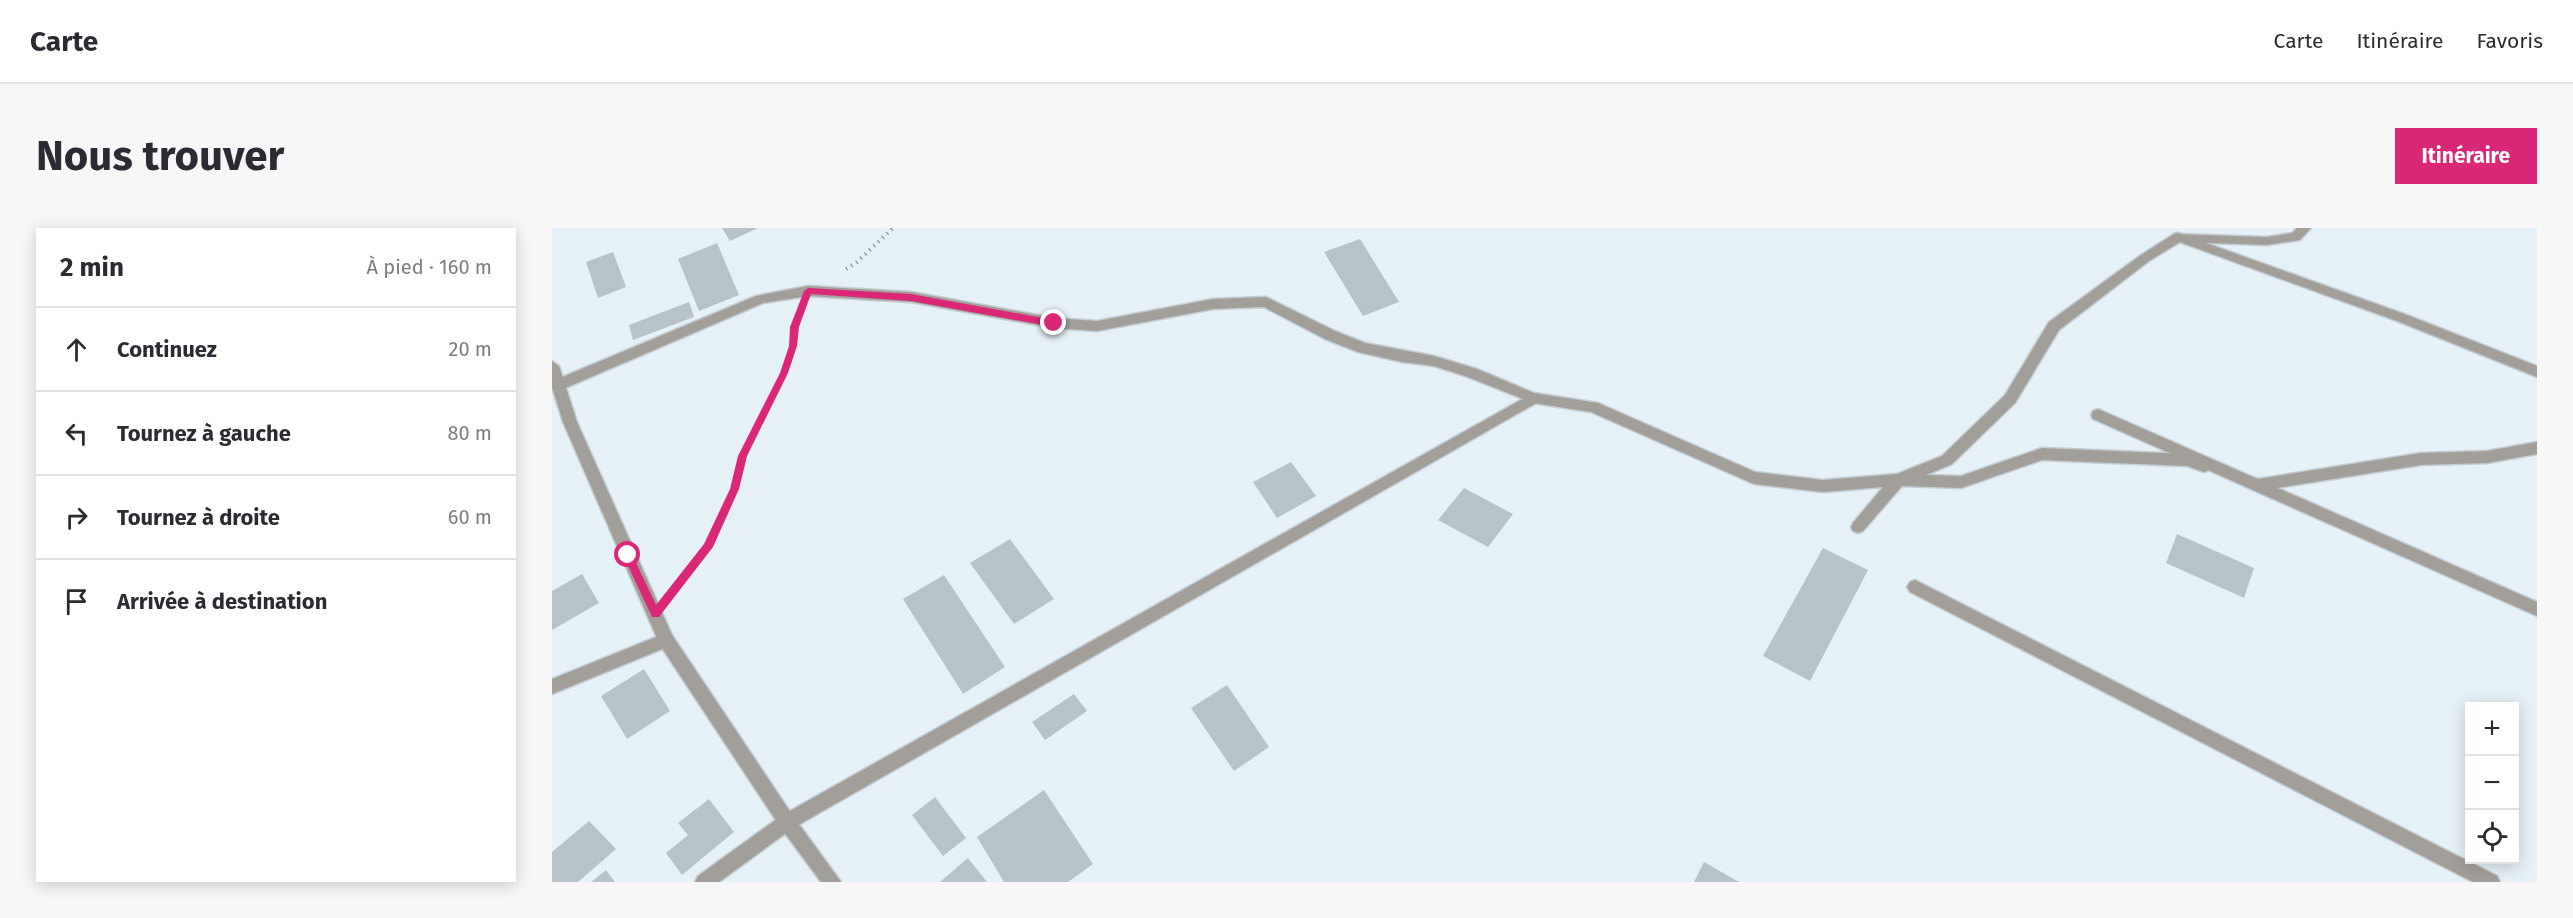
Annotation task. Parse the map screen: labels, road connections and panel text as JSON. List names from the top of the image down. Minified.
{"page":{"header":"Carte","nav":["Carte","Itinéraire","Favoris"],"buttons":"Itinéraire","title":"Nous trouver","heading":["2 min","À pied · 160 m"],"list":[["Continuez","20 m"],["Tournez à gauche","80 m"],["Tournez à droite","60 m"],"Arrivée à destination"],"map_buttons":["+","−"]}}
